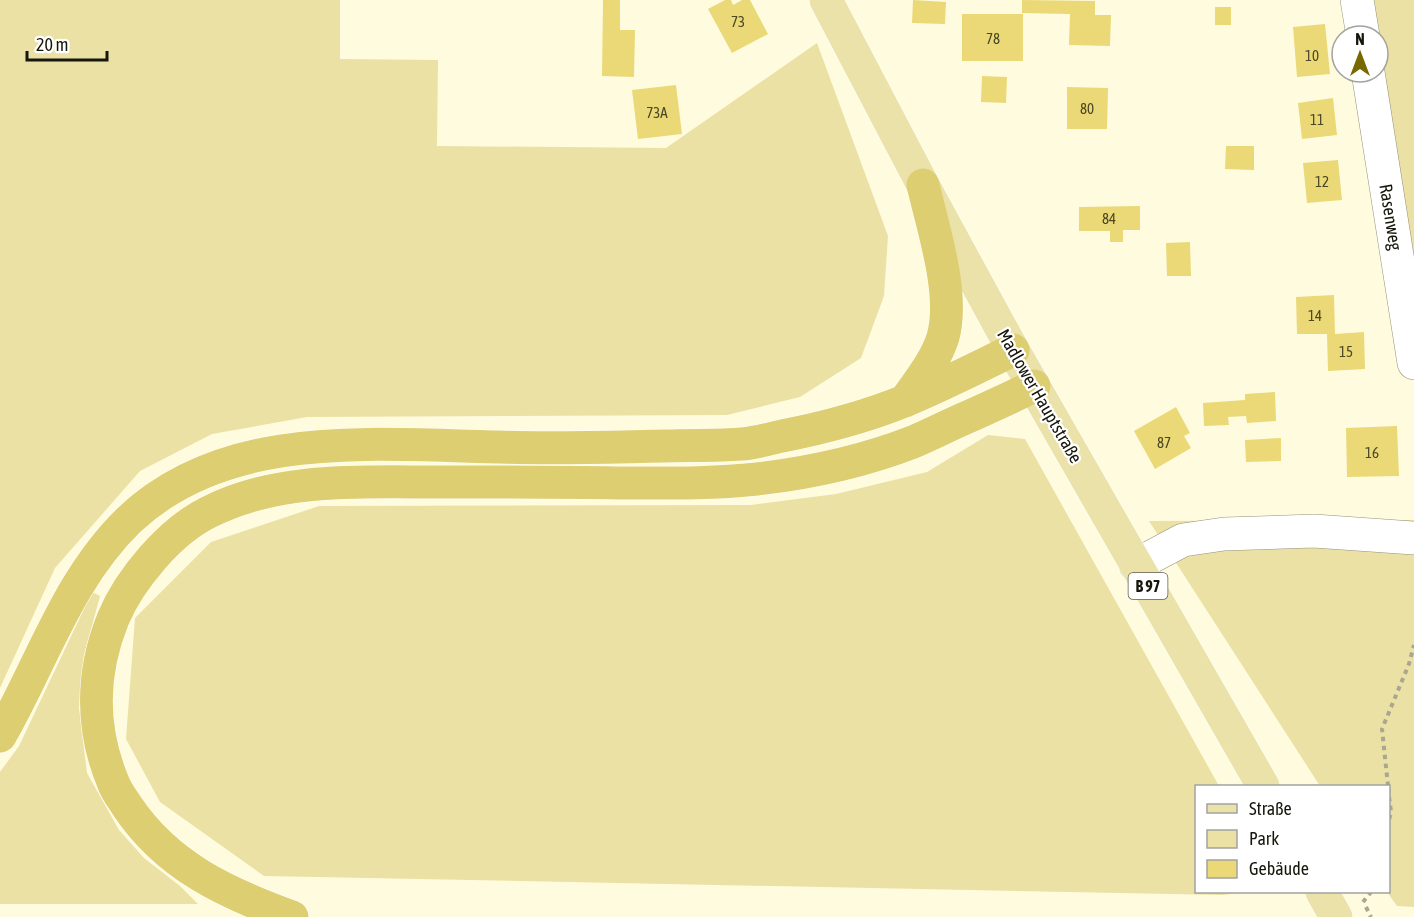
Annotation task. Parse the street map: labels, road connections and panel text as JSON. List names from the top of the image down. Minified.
{"streets":{"main road":["Madlower Hauptstraße","B 97"],"street":["Rasenweg"]},"house_numbers":["73","78","10","80","73A","11","12","84","14","15","87","16"],"legend":["Straße","Park","Gebäude"],"scale_bar":"20 m","north":"top"}
